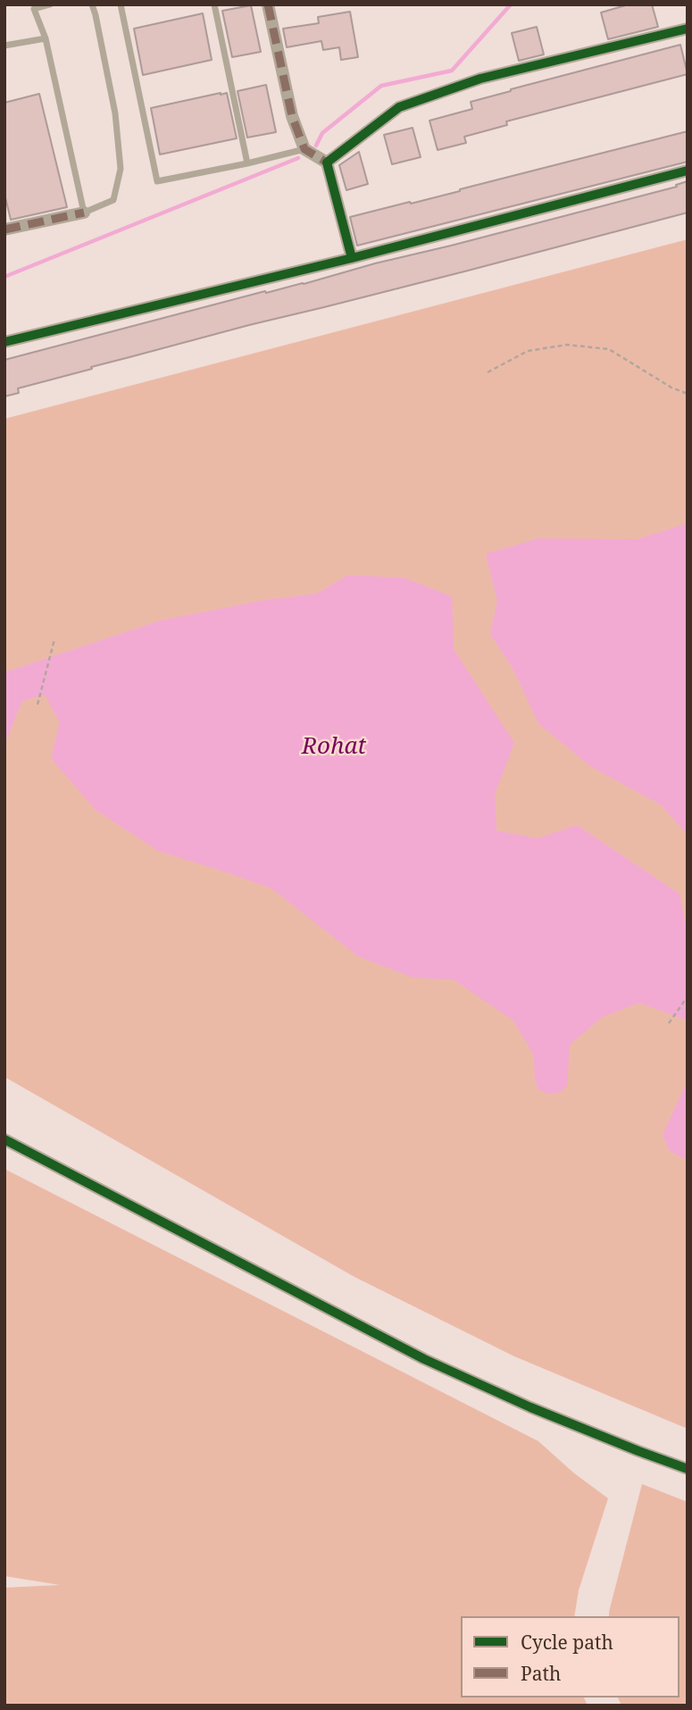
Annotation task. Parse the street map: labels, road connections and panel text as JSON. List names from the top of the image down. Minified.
{"water":["Rohat"],"legend":["Cycle path","Path"]}
